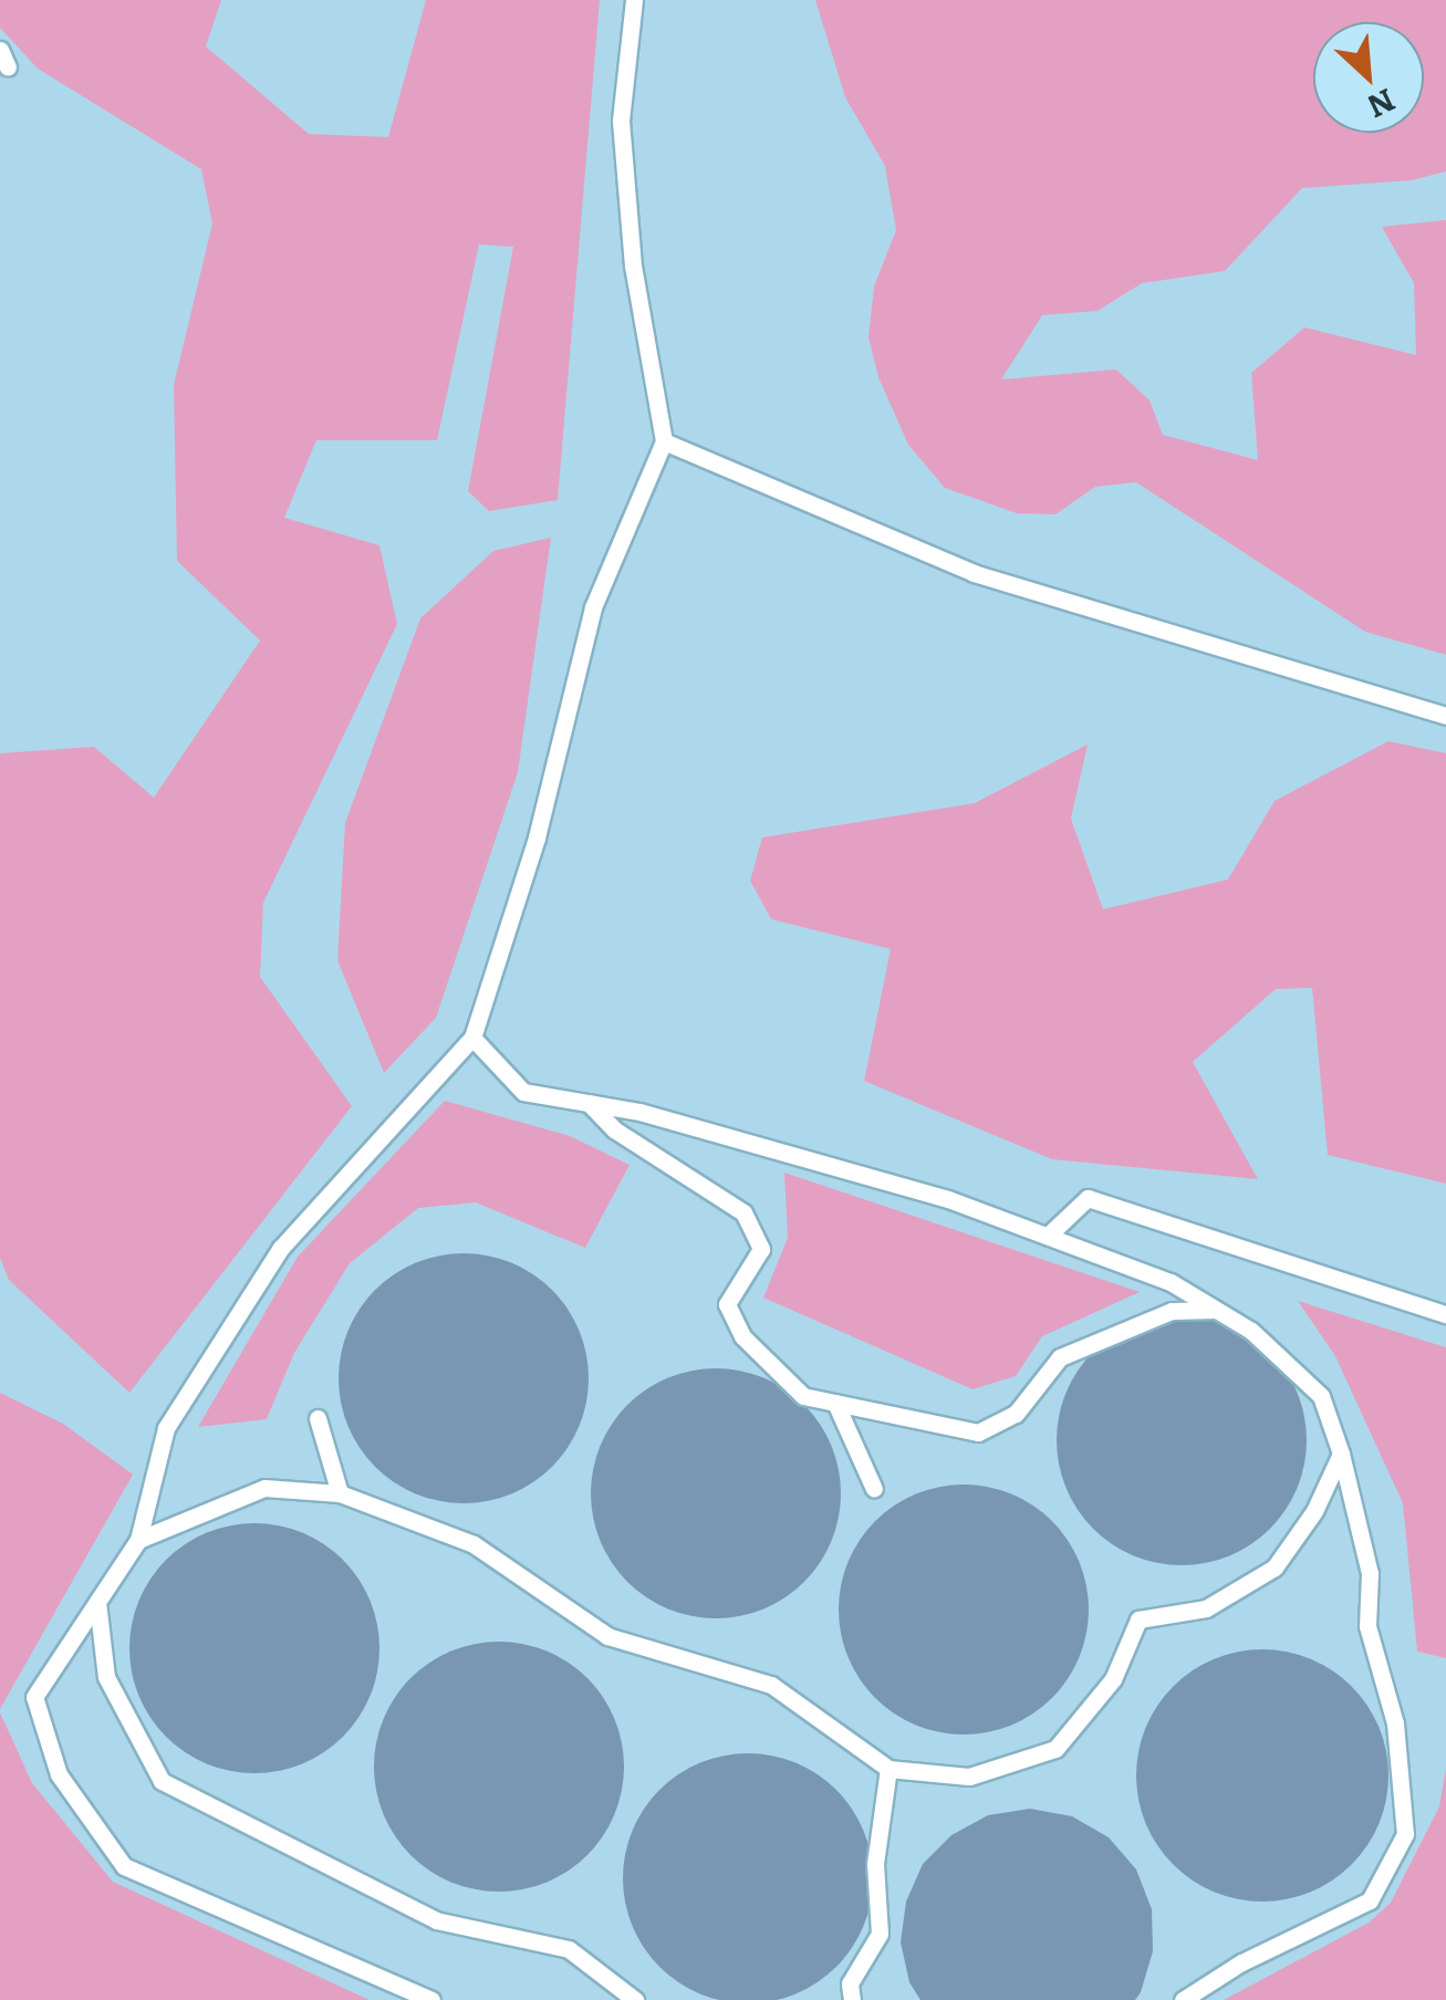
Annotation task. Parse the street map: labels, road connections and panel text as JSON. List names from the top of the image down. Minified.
{"north":"bottom right"}
